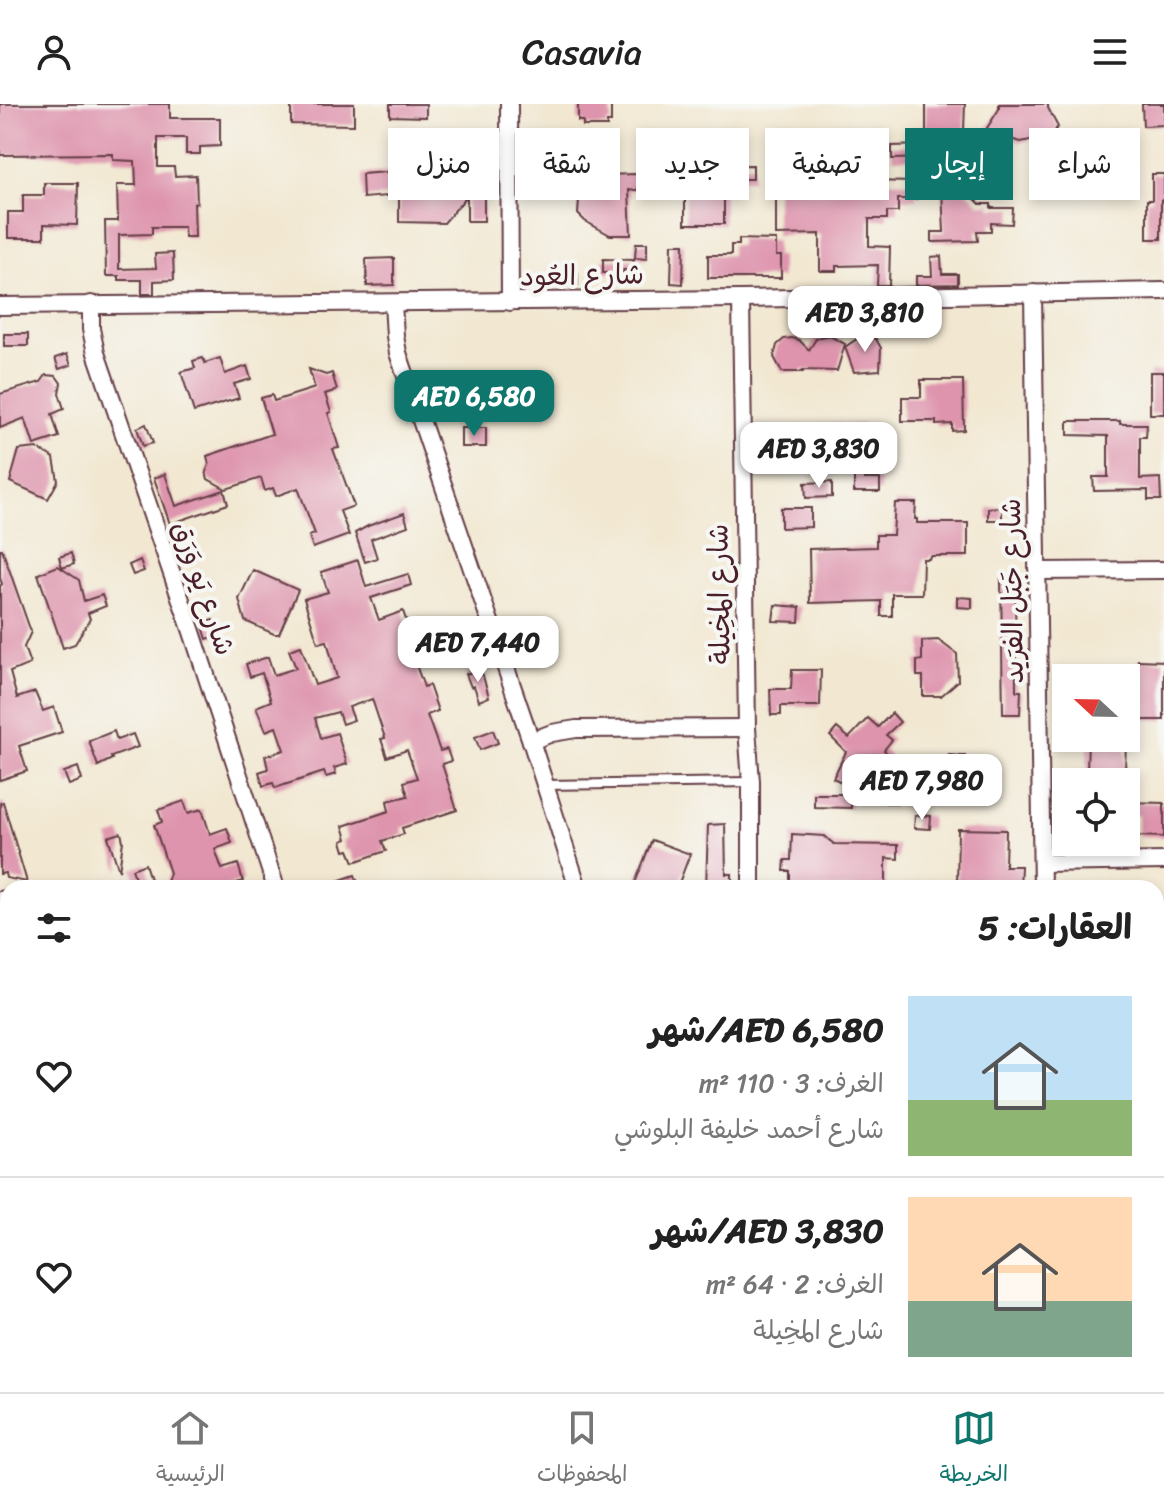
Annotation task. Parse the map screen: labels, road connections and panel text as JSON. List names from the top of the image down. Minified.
{"streets":{"street":["شارع العُود","شارع يَو وَرَق","شارع جَبَل الفرَيد","شارع المخِيلة"]},"crossings":[["شارع العُود","شارع يَو وَرَق"],["شارع العُود","شارع جَبَل الفرَيد"],["شارع العُود","شارع المخِيلة"]],"north":"left","page":{"header":"Casavia","chip":["شراء","إيجار","تصفية","جديد","شقة","منزل"],"price":["AED 3,810","AED 6,580","AED 3,830","AED 7,440","AED 7,980"],"heading":"العقارات: 5","list":[{"name":"AED 6,580/شهر","note":"الغرف: 3 · 110 m² · شارع أحمد خليفة البلوشي"},{"name":"AED 3,830/شهر","note":"الغرف: 2 · 64 m² · شارع المخِيلة"}],"tabs":["الخريطة","المحفوظات","الرئيسية"]}}
